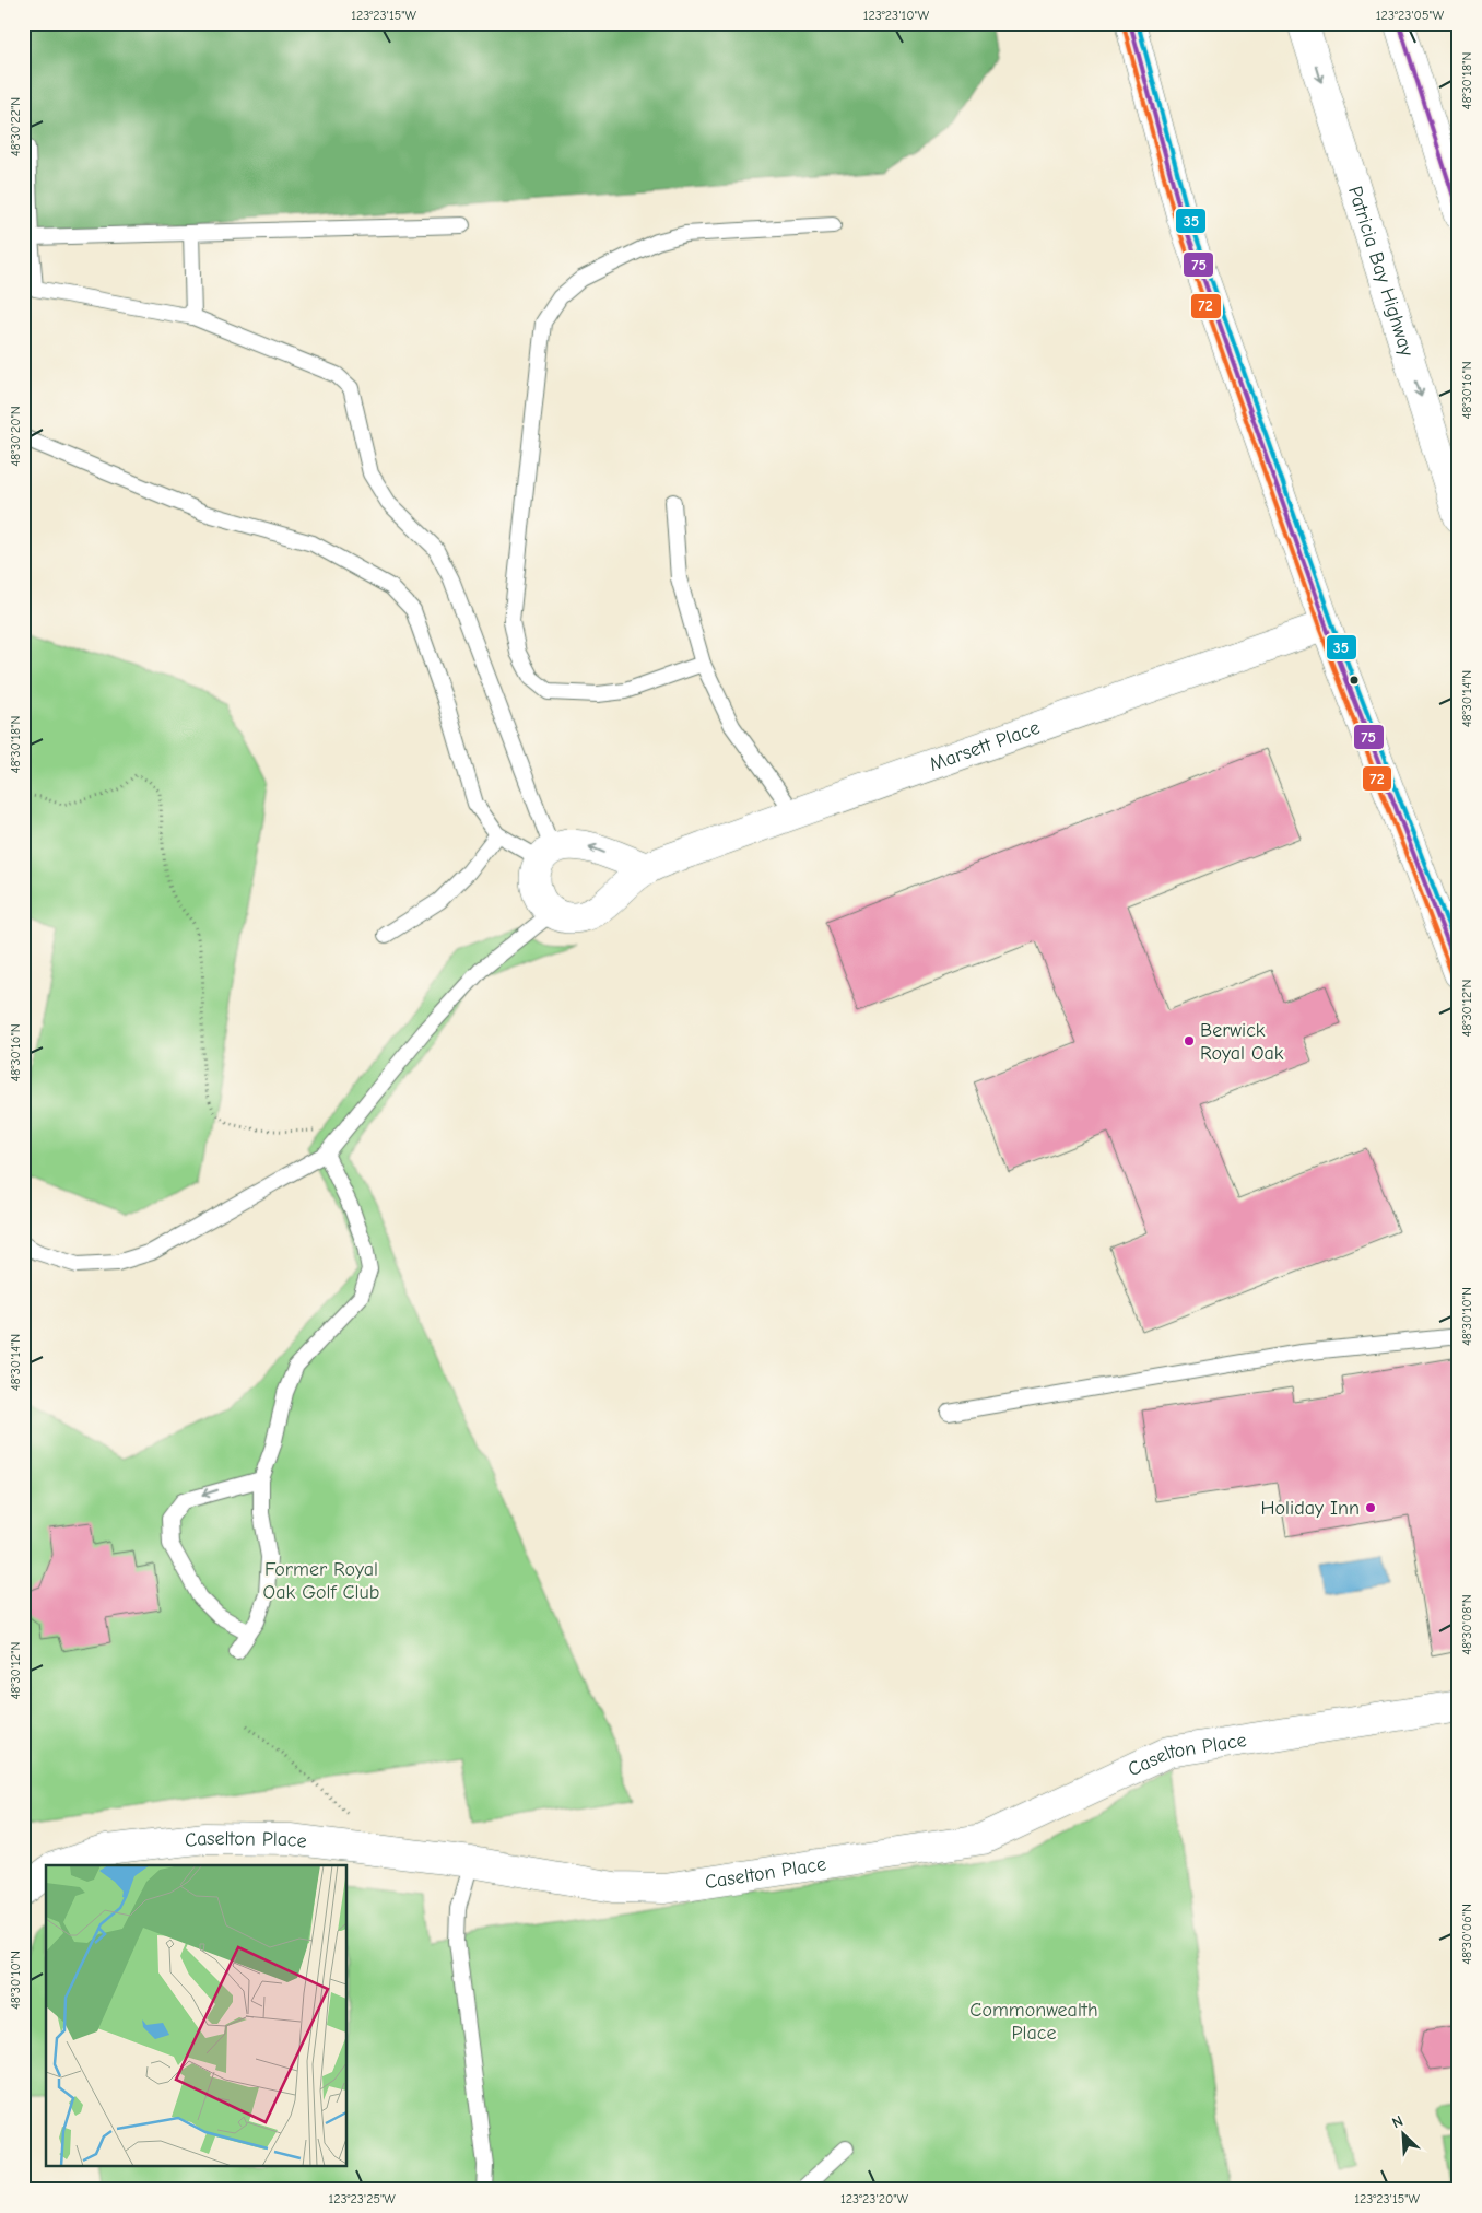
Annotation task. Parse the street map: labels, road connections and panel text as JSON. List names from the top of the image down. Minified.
{"streets":{"main road":["Patricia Bay Highway","Marsett Place","Caselton Place"]},"parks":["Former Royal Oak Golf Club","Commonwealth Place"],"places":["Berwick Royal Oak","Holiday Inn"],"lines":["transit line 75","transit line 35","transit line 72"],"north":"top left","coordinates":["123°23'15\"W","123°23'10\"W","123°23'05\"W","48°30'18\"N","48°30'22\"N","48°30'16\"N","48°30'20\"N","48°30'14\"N","48°30'12\"N","48°30'10\"N","48°30'08\"N","48°30'06\"N","123°23'25\"W","123°23'20\"W"]}
